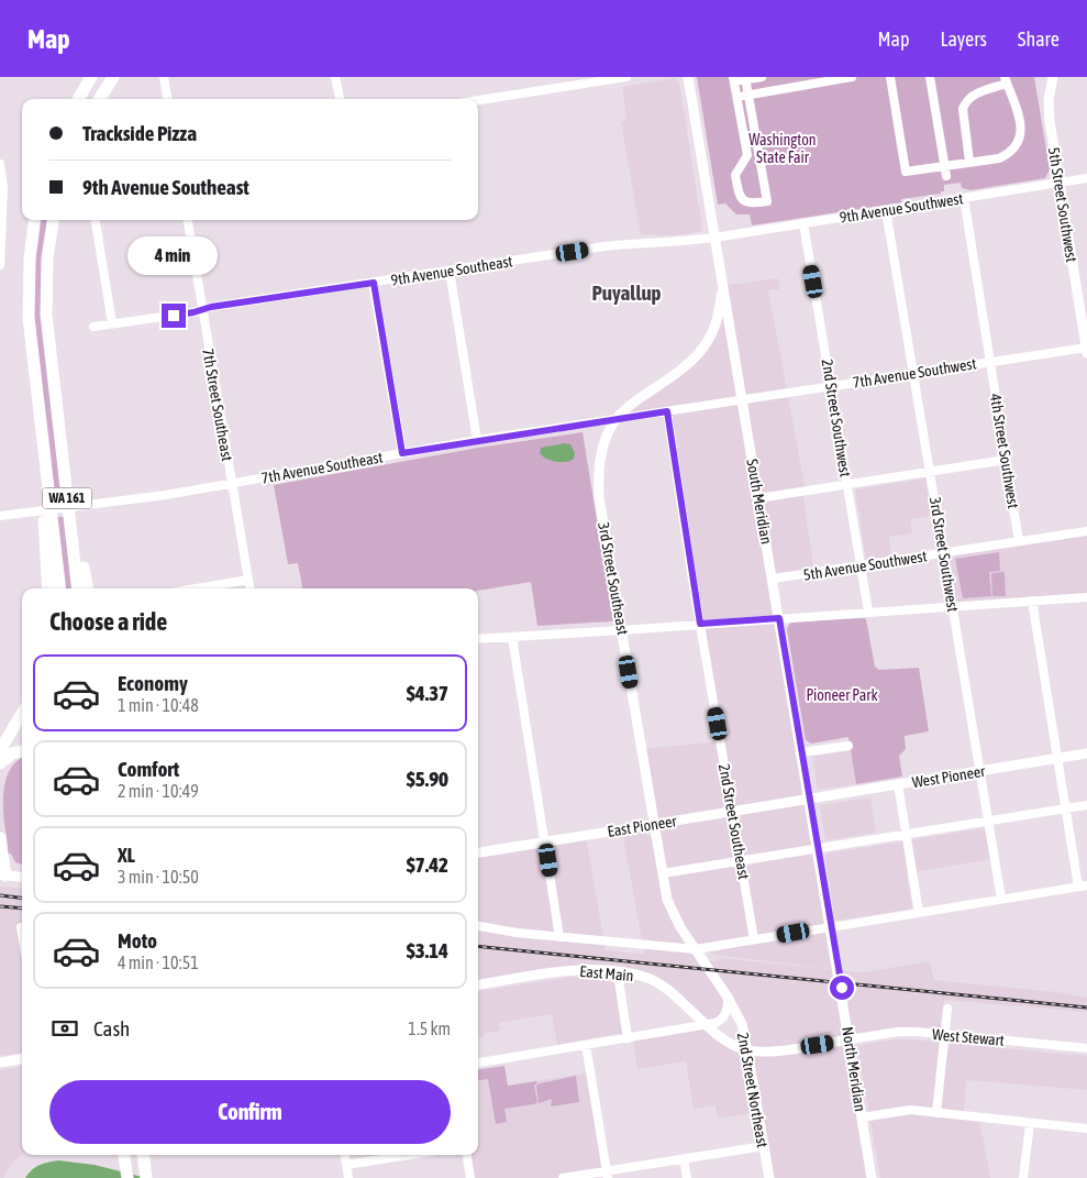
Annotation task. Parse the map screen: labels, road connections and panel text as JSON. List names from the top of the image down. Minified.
{"streets":{"highway":["WA 161"],"main road":["5th Street Southwest","South Meridian","3rd Street Southeast","West Pioneer","East Pioneer","East Main","North Meridian","2nd Street Northeast"],"street":["9th Avenue Southwest","9th Avenue Southeast","7th Avenue Southwest","7th Street Southeast","2nd Street Southwest","4th Street Southwest","7th Avenue Southeast","3rd Street Southwest","5th Avenue Southwest","2nd Street Southeast","West Stewart"]},"crossings":[["5th Street Southwest","9th Avenue Southwest"],["5th Street Southwest","7th Avenue Southwest"],["9th Avenue Southwest","9th Avenue Southeast"],["9th Avenue Southwest","2nd Street Southwest"],["9th Avenue Southwest","4th Street Southwest"],["9th Avenue Southwest","South Meridian"],["9th Avenue Southwest","3rd Street Southwest"],["9th Avenue Southeast","7th Street Southeast"],["9th Avenue Southeast","South Meridian"],["7th Avenue Southwest","2nd Street Southwest"],["7th Avenue Southwest","4th Street Southwest"],["7th Avenue Southwest","7th Avenue Southeast"],["7th Avenue Southwest","South Meridian"],["7th Avenue Southwest","3rd Street Southwest"],["7th Street Southeast","7th Avenue Southeast"],["2nd Street Southwest","5th Avenue Southwest"],["4th Street Southwest","5th Avenue Southwest"],["7th Avenue Southeast","South Meridian"],["7th Avenue Southeast","3rd Street Southeast"],["7th Avenue Southeast","2nd Street Southeast"],["South Meridian","5th Avenue Southwest"],["South Meridian","3rd Street Southeast"],["South Meridian","West Pioneer"],["South Meridian","East Pioneer"],["South Meridian","North Meridian"],["3rd Street Southwest","5th Avenue Southwest"],["3rd Street Southwest","West Pioneer"],["3rd Street Southeast","East Pioneer"],["3rd Street Southeast","2nd Street Northeast"],["West Pioneer","East Pioneer"],["2nd Street Southeast","East Pioneer"],["East Main","2nd Street Northeast"],["West Stewart","North Meridian"]],"districts":["Puyallup"],"parks":["Washington State Fair","Pioneer Park"],"page":{"header":"Map","nav":["Map","Layers","Share"],"banner":["Trackside Pizza","9th Avenue Southeast"],"bubble":"4 min","heading":"Choose a ride","list":[{"name":"Economy","note":"1 min · 10:48","value":"$4.37"},{"name":"Comfort","note":"2 min · 10:49","value":"$5.90"},{"name":"XL","note":"3 min · 10:50","value":"$7.42"},{"name":"Moto","note":"4 min · 10:51","value":"$3.14"}],"pay":["Cash","1.5 km"],"buttons":"Confirm"}}
